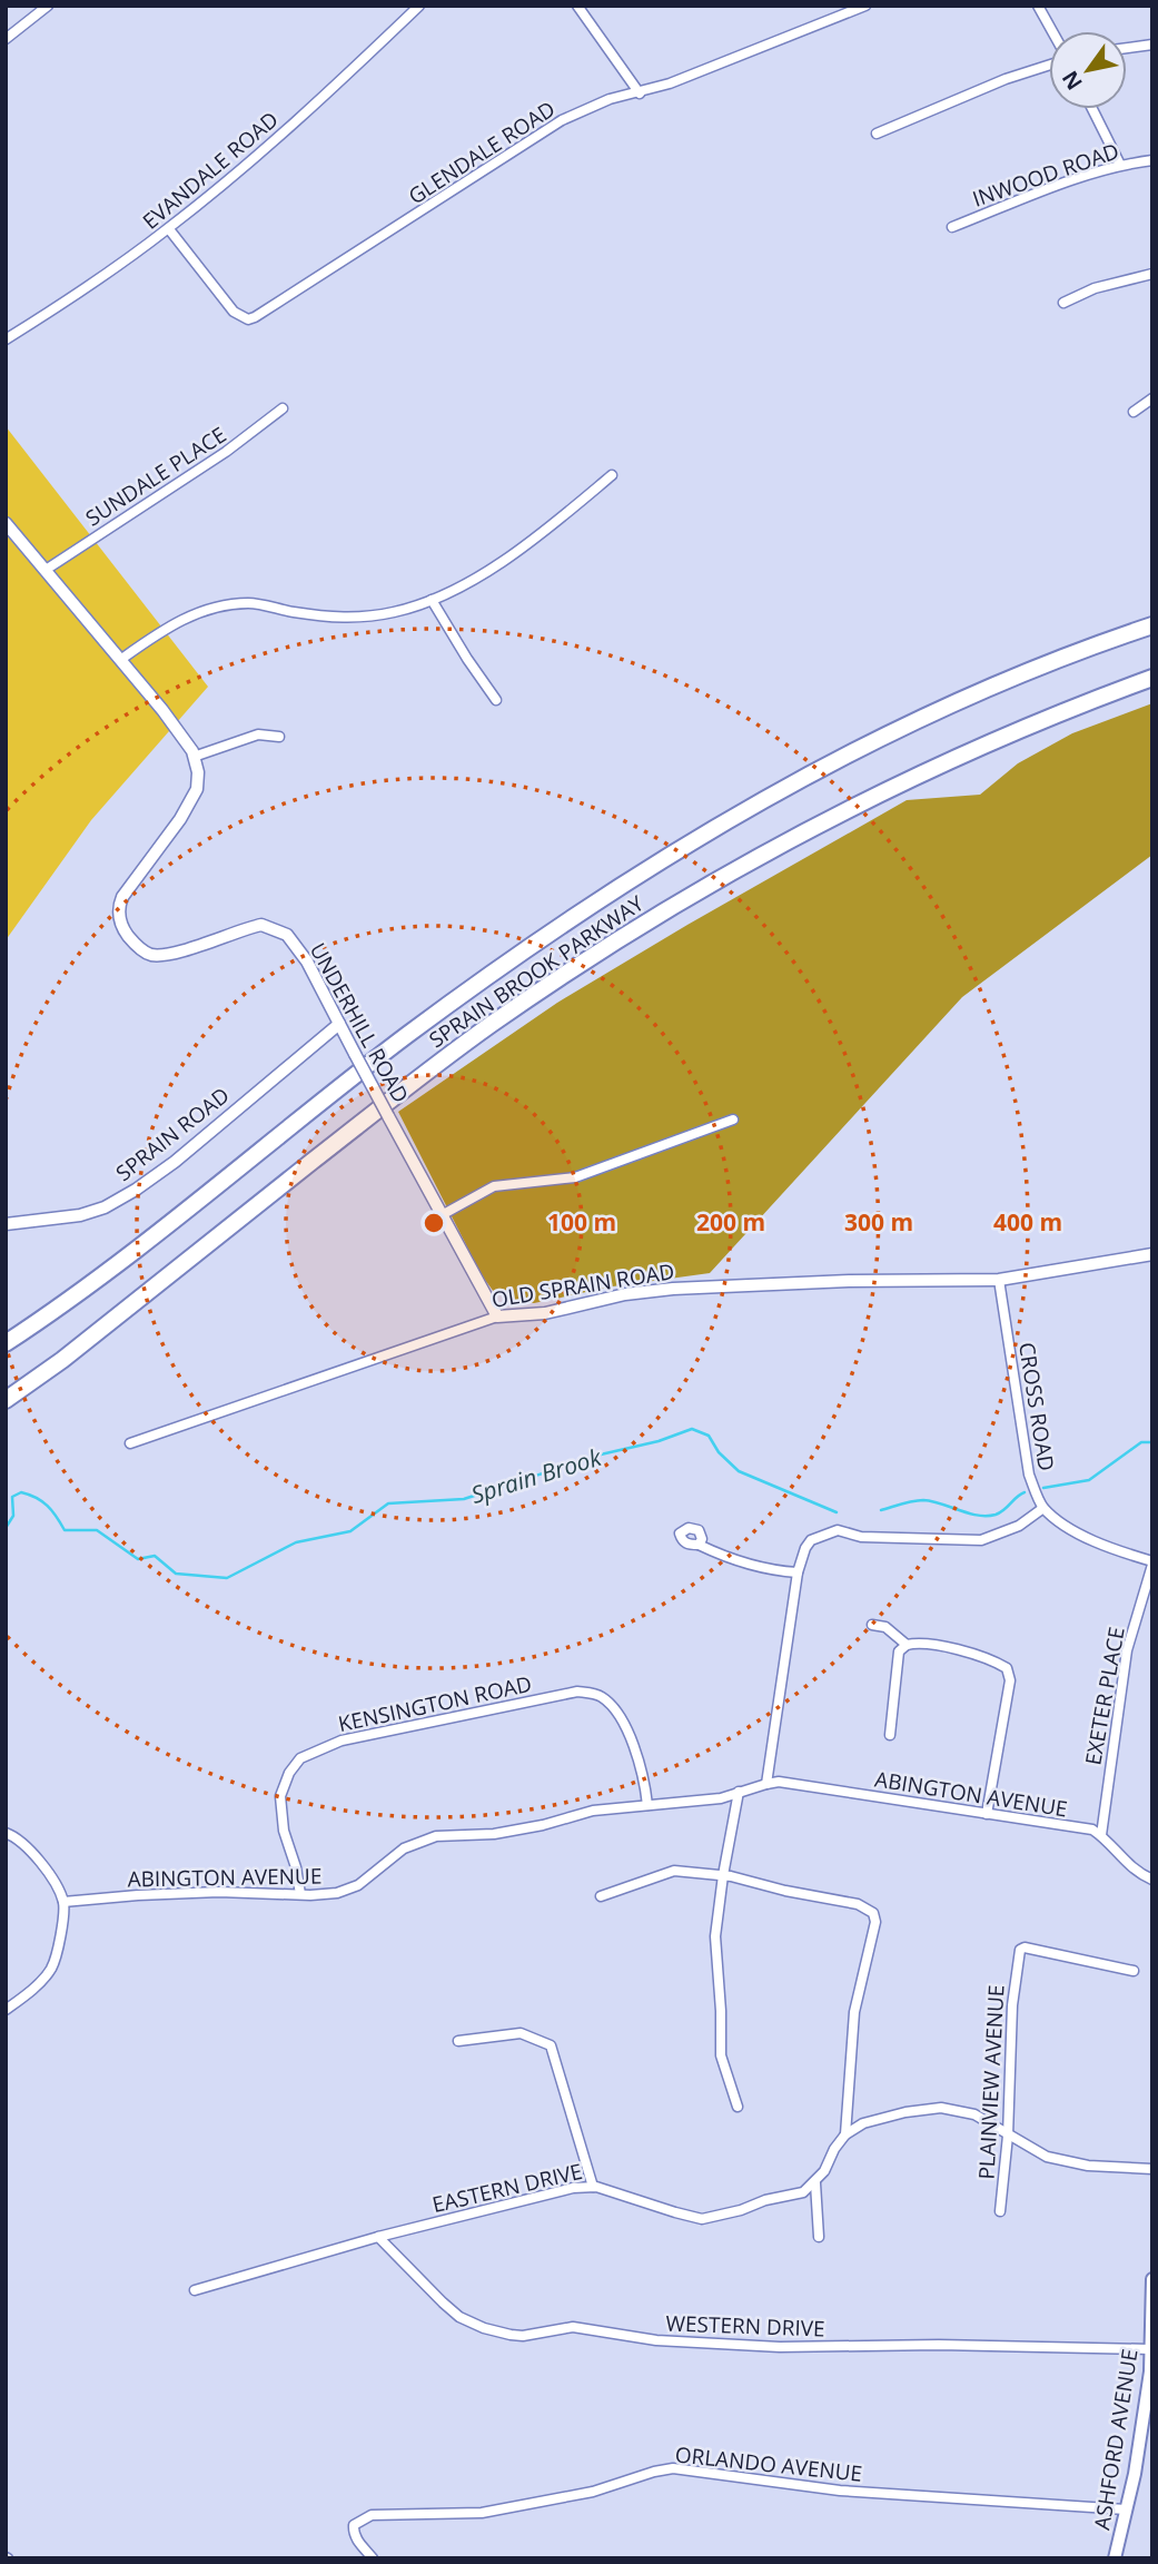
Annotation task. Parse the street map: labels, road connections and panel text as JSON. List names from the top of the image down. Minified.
{"streets":{"highway":["SPRAIN BROOK PARKWAY"],"main road":["ASHFORD AVENUE"],"street":["GLENDALE ROAD","EVANDALE ROAD","INWOOD ROAD","SUNDALE PLACE","UNDERHILL ROAD","SPRAIN ROAD","OLD SPRAIN ROAD","CROSS ROAD","EXETER PLACE","KENSINGTON ROAD","ABINGTON AVENUE","PLAINVIEW AVENUE","EASTERN DRIVE","WESTERN DRIVE","ORLANDO AVENUE"]},"crossings":[["GLENDALE ROAD","EVANDALE ROAD"],["UNDERHILL ROAD","SPRAIN ROAD"],["UNDERHILL ROAD","OLD SPRAIN ROAD"],["OLD SPRAIN ROAD","CROSS ROAD"],["EXETER PLACE","ABINGTON AVENUE"],["KENSINGTON ROAD","ABINGTON AVENUE"],["EASTERN DRIVE","WESTERN DRIVE"],["WESTERN DRIVE","ASHFORD AVENUE"],["ASHFORD AVENUE","ORLANDO AVENUE"]],"water":["Sprain Brook"],"north":"bottom left","rings":["100 m","200 m","300 m","400 m"]}
